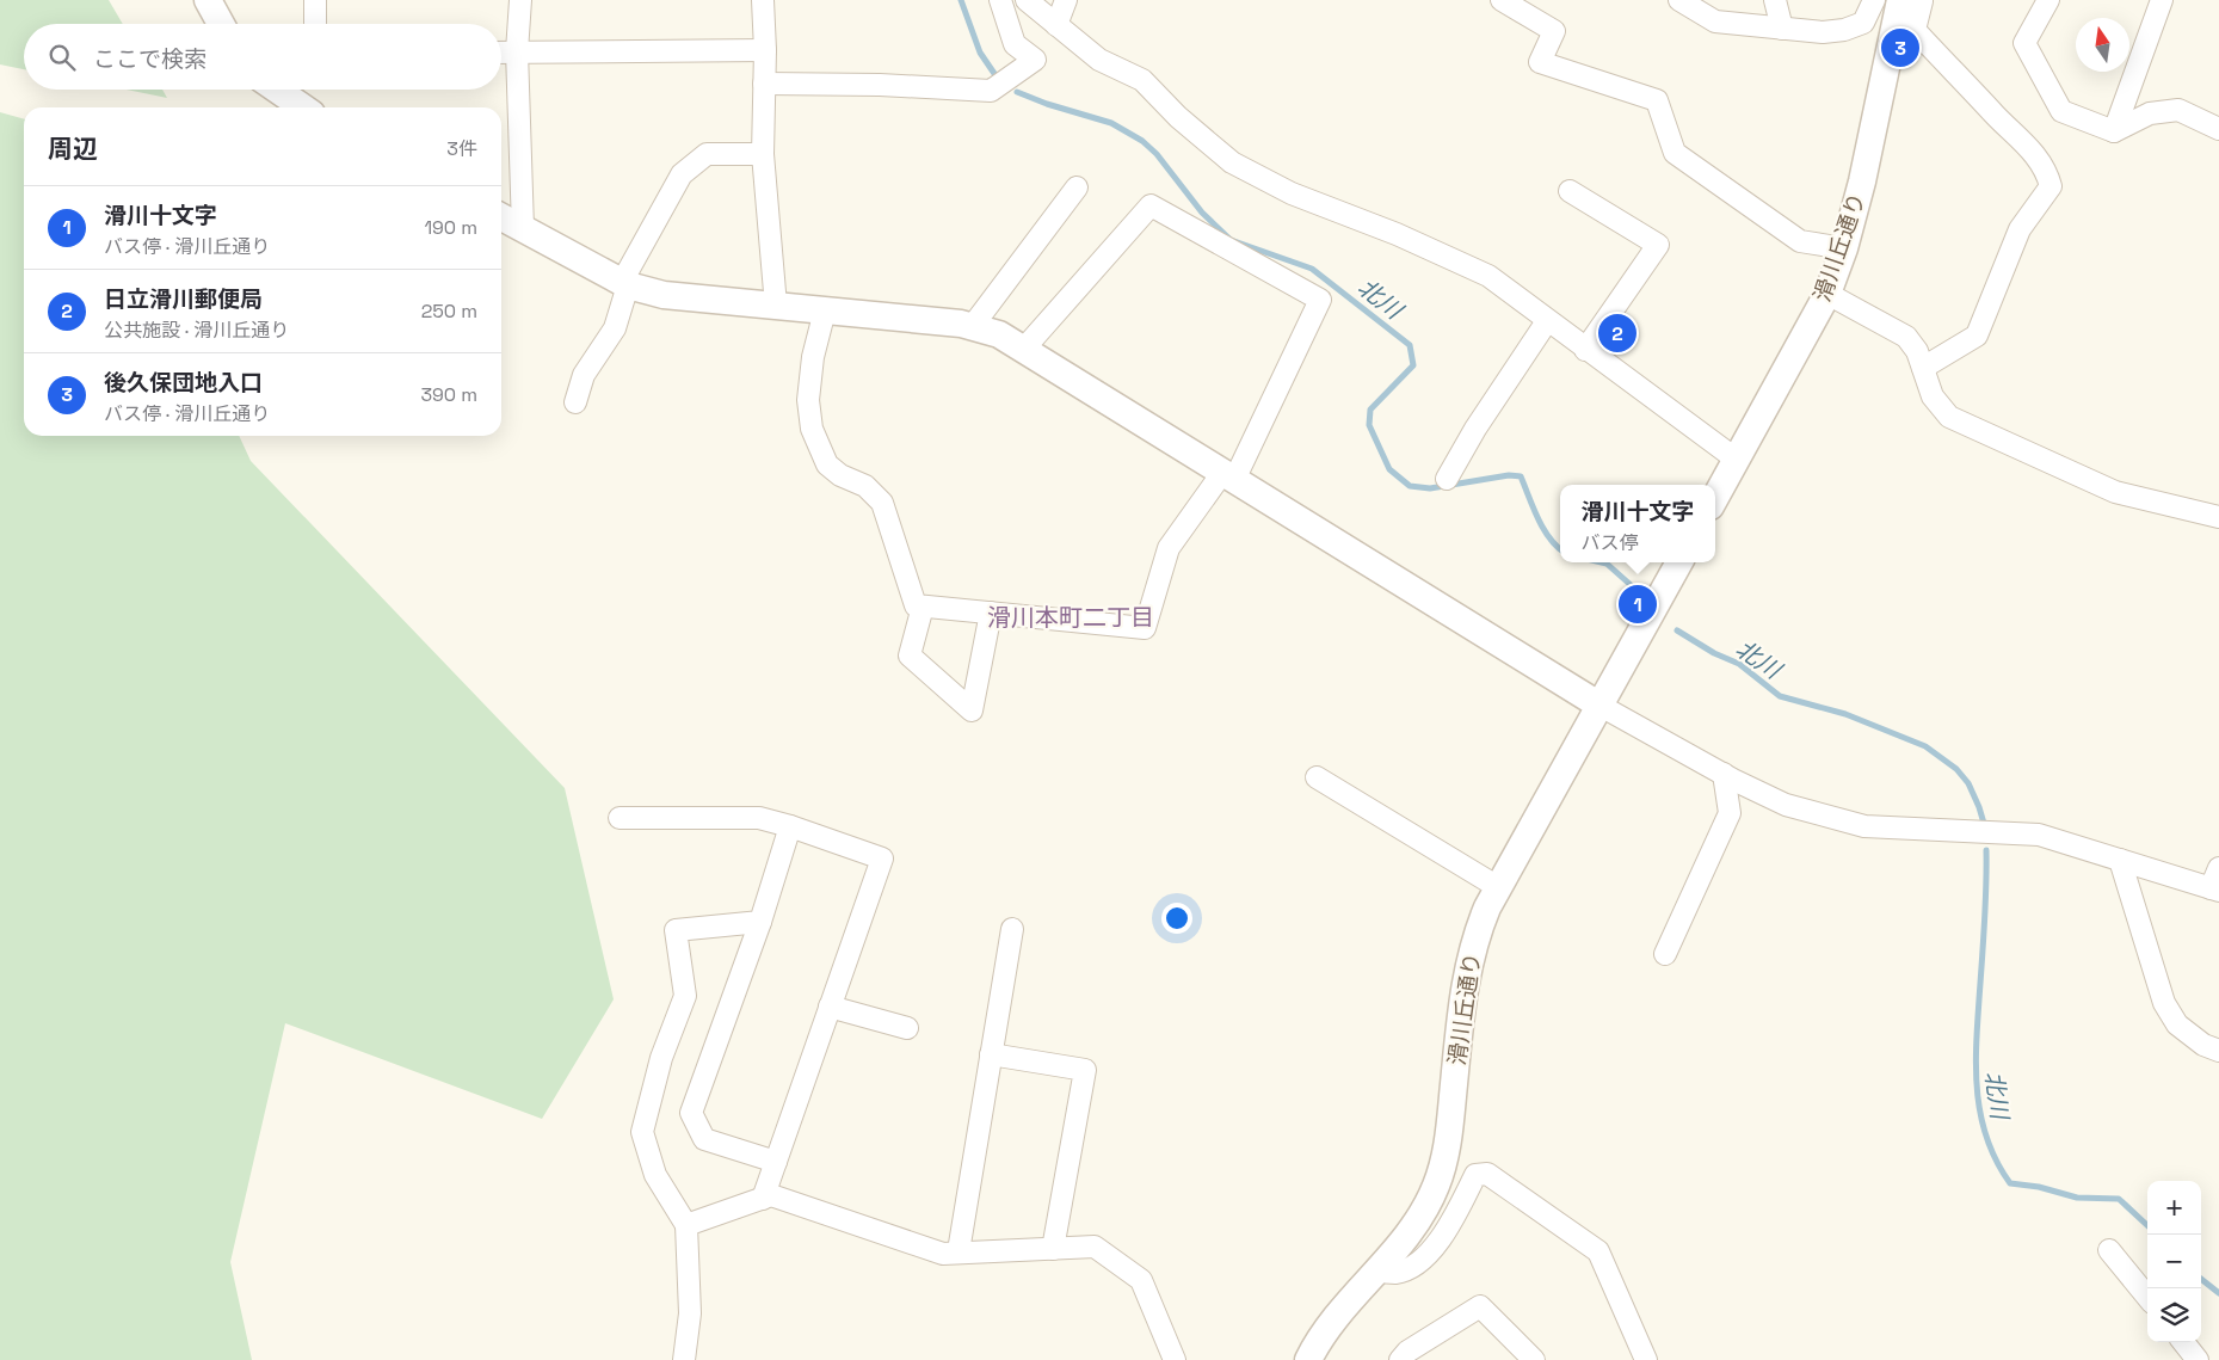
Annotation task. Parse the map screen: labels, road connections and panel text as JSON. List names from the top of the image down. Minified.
{"streets":{"street":["滑川丘通り"]},"districts":["滑川本町二丁目"],"water":["北川"],"north":"top","page":{"search":"ここで検索","pins":["3","2","1"],"heading":["周辺","3件"],"list":[{"mark":"1","name":"滑川十文字","note":"バス停 · 滑川丘通り","value":"190 m"},{"mark":"2","name":"日立滑川郵便局","note":"公共施設 · 滑川丘通り","value":"250 m"},{"mark":"3","name":"後久保団地入口","note":"バス停 · 滑川丘通り","value":"390 m"}],"popup":["滑川十文字","バス停"],"map_buttons":["+","−"]}}
